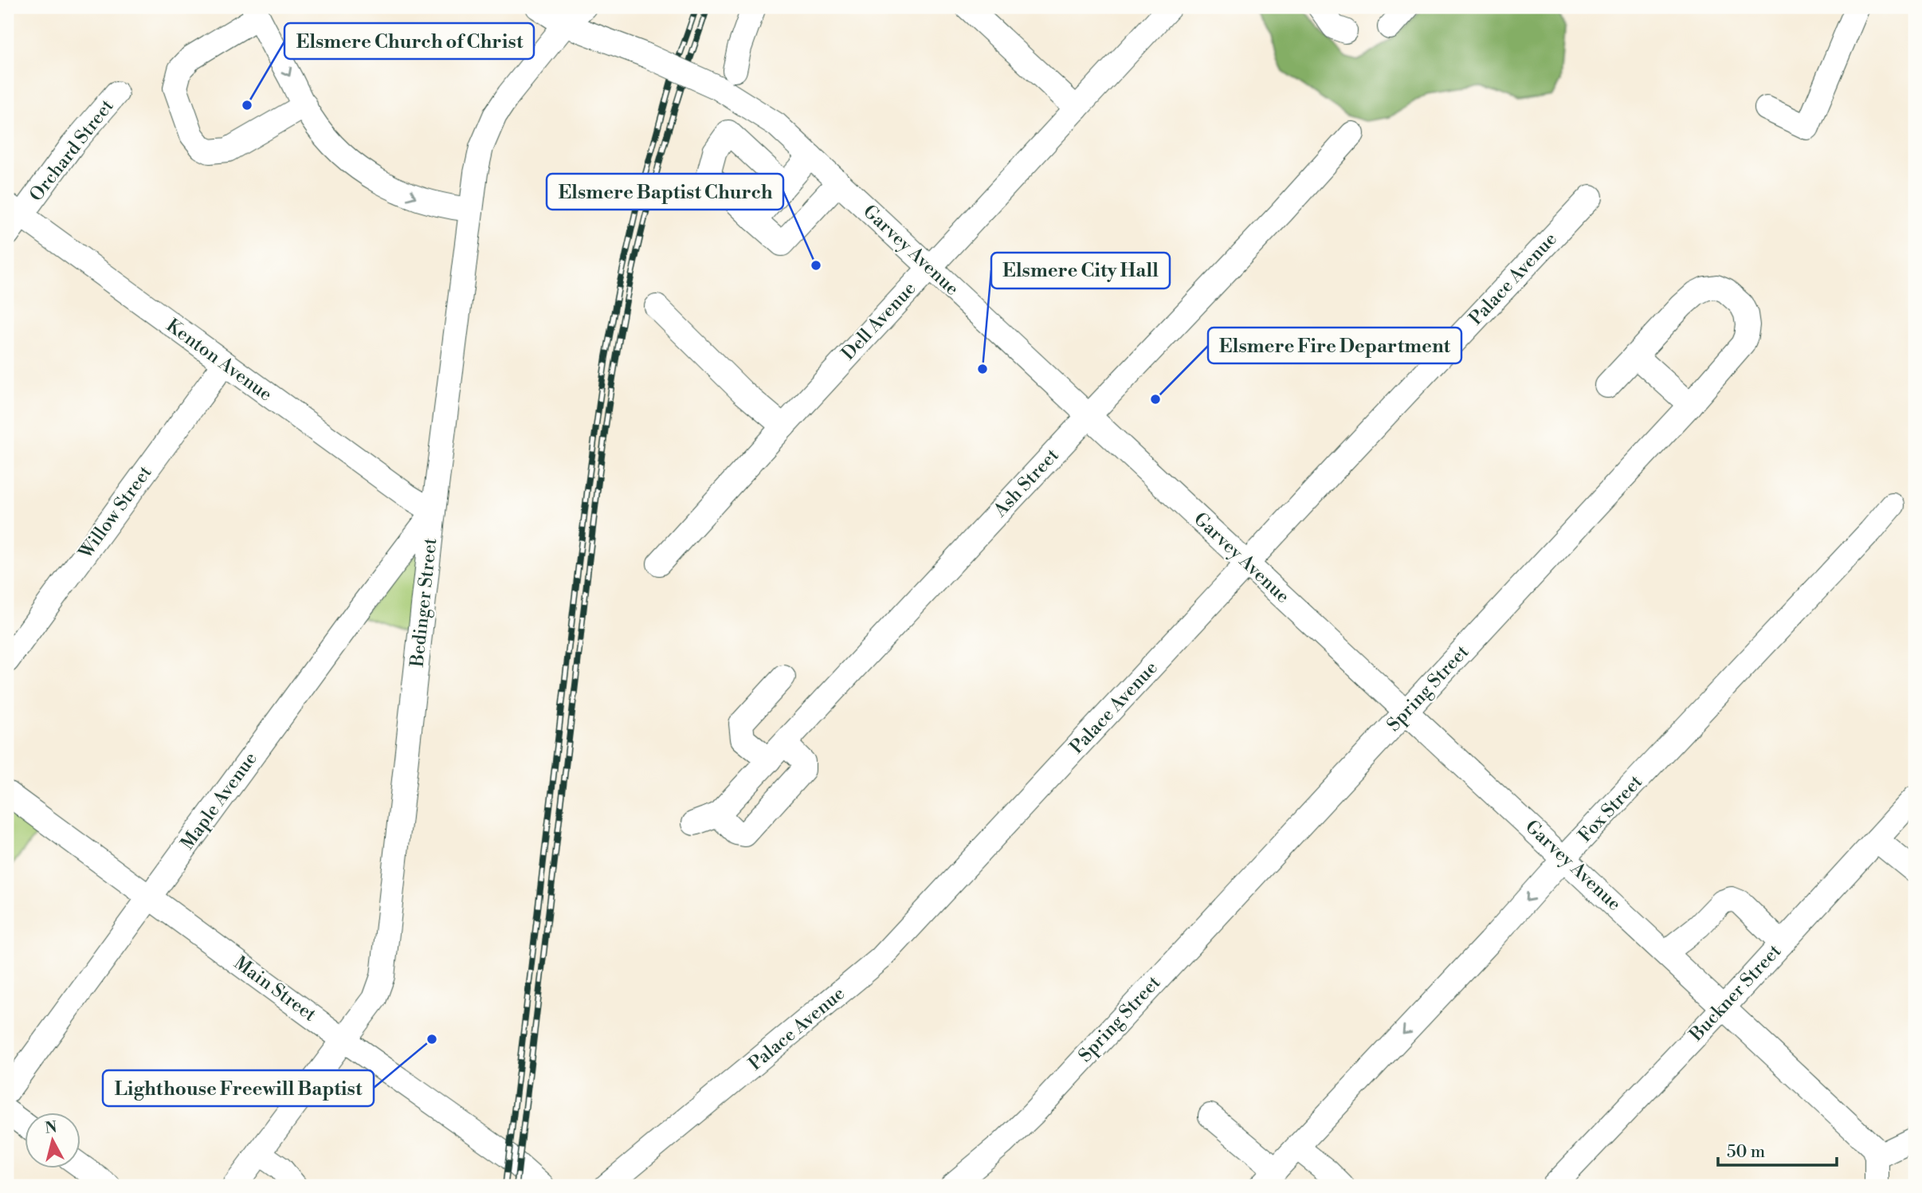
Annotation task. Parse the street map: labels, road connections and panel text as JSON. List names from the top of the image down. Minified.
{"streets":{"street":["Orchard Street","Garvey Avenue","Palace Avenue","Dell Avenue","Kenton Avenue","Ash Street","Willow Street","Bedinger Street","Spring Street","Maple Avenue","Fox Street","Main Street","Buckner Street"]},"crossings":[["Orchard Street","Kenton Avenue"],["Garvey Avenue","Palace Avenue"],["Garvey Avenue","Dell Avenue"],["Garvey Avenue","Ash Street"],["Garvey Avenue","Bedinger Street"],["Garvey Avenue","Spring Street"],["Garvey Avenue","Fox Street"],["Garvey Avenue","Buckner Street"],["Kenton Avenue","Willow Street"],["Kenton Avenue","Bedinger Street"],["Kenton Avenue","Maple Avenue"],["Bedinger Street","Maple Avenue"],["Bedinger Street","Main Street"],["Maple Avenue","Main Street"]],"one_way":["Fox Street"],"places":["Elsmere Church of Christ","Elsmere Baptist Church","Elsmere City Hall","Elsmere Fire Department","Lighthouse Freewill Baptist"],"scale_bar":"50 m","north":"top"}
